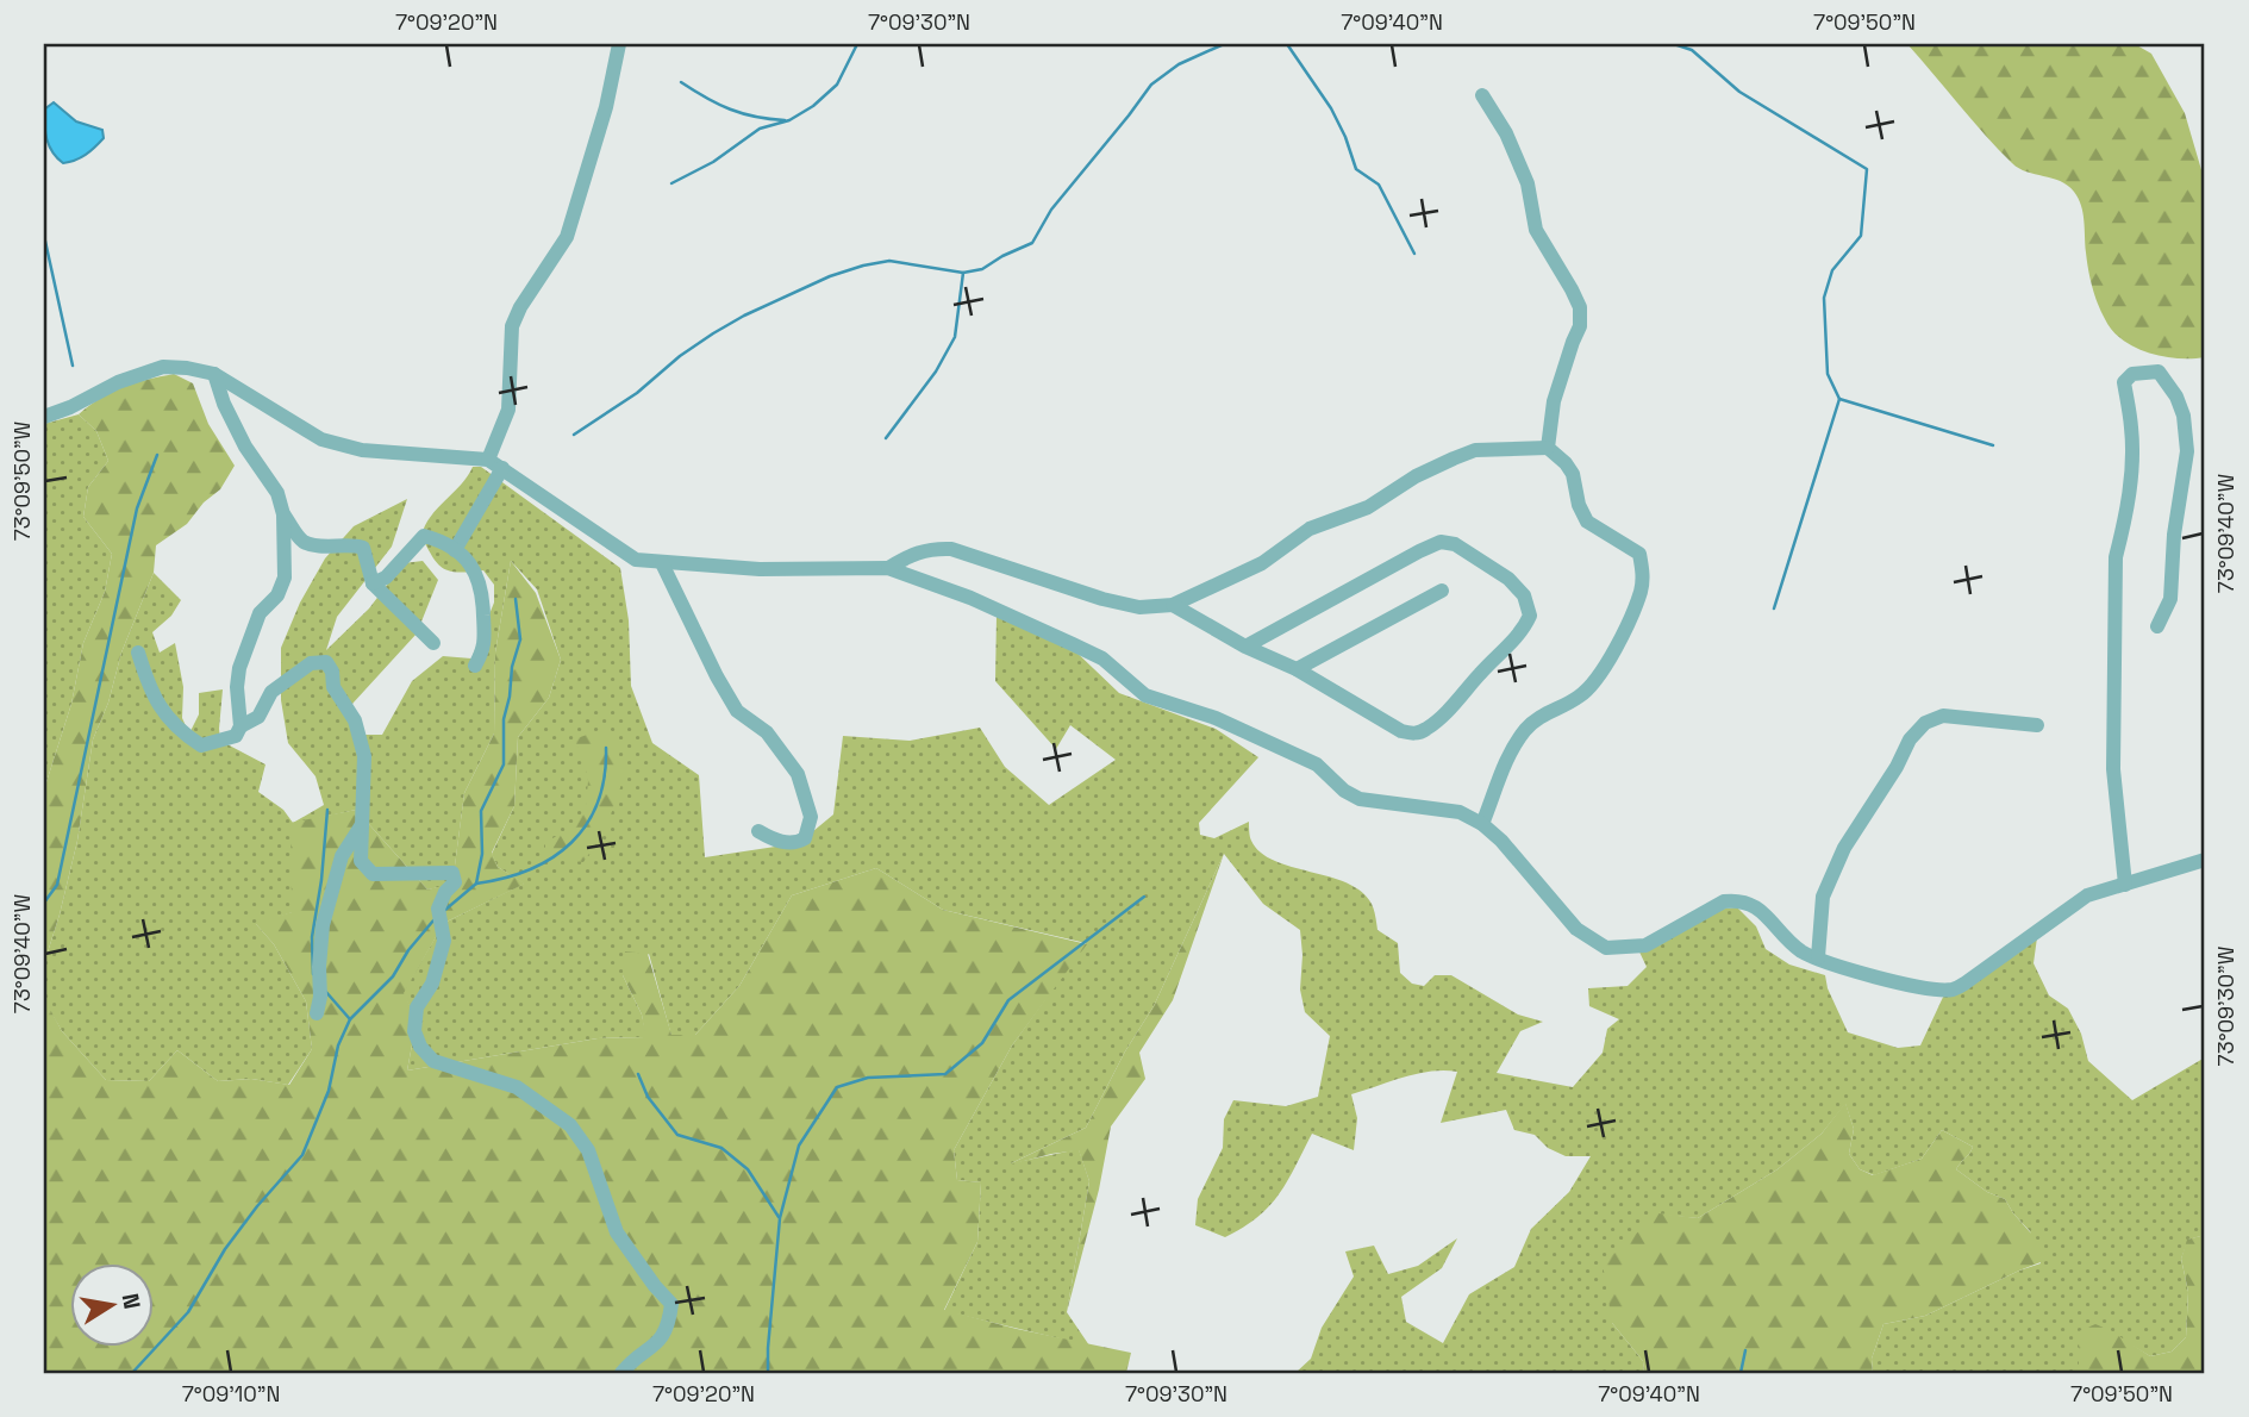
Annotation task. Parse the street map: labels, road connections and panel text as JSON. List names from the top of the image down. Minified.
{"north":"right","coordinates":["7°09'20\"N","7°09'30\"N","7°09'40\"N","7°09'50\"N","73°09'50\"W","73°09'40\"W","73°09'30\"W","7°09'10\"N"]}
